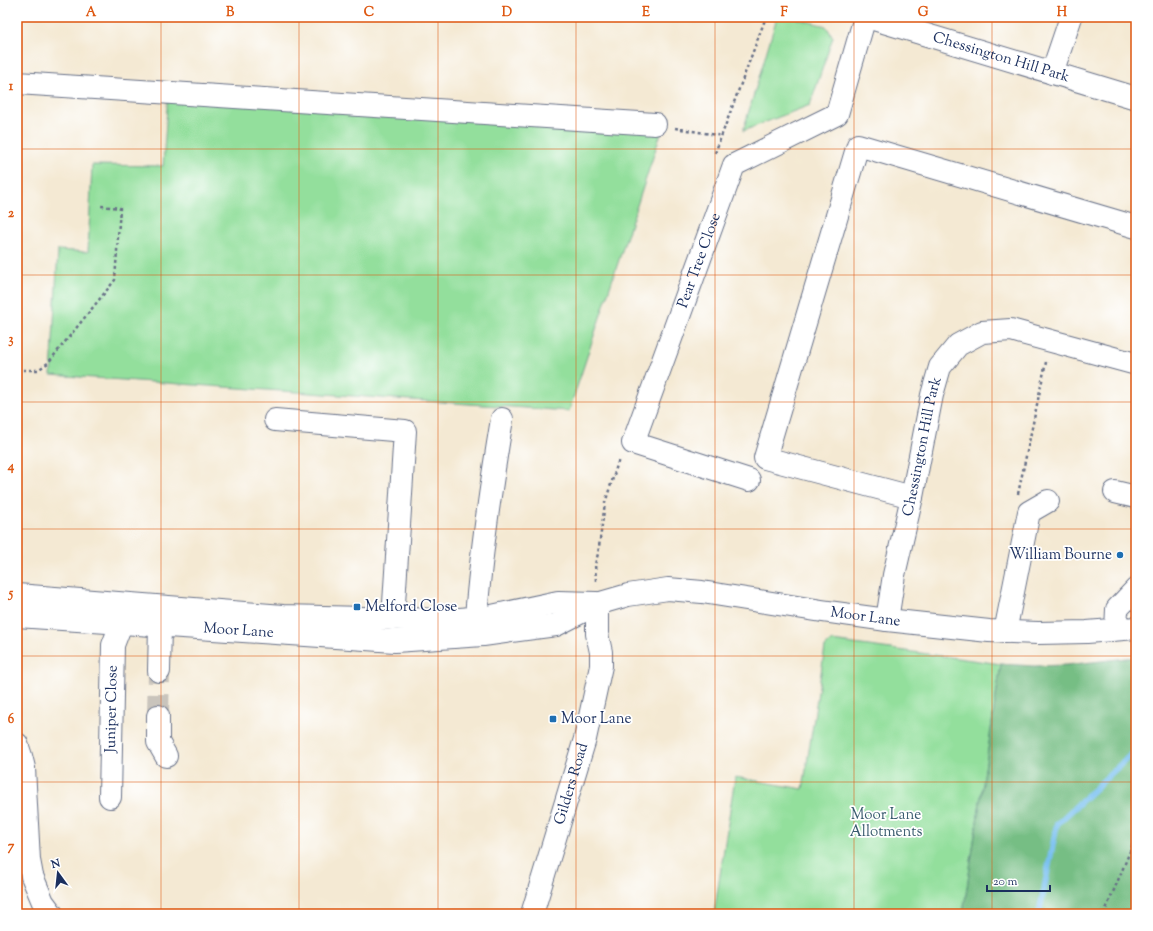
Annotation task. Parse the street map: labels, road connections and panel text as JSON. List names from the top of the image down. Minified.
{"streets":{"street":["Chessington Hill Park","Pear Tree Close","Moor Lane","Juniper Close","Gilders Road"]},"crossings":[["Chessington Hill Park","Pear Tree Close"],["Chessington Hill Park","Moor Lane"],["Moor Lane","Juniper Close"],["Moor Lane","Gilders Road"]],"parks":["Moor Lane Allotments"],"places":{"other":["William Bourne"],"transit":["Melford Close","Moor Lane"]},"scale_bar":"20 m","north":"top","grid":{"columns":["A","B","C","D","E","F","G","H"],"rows":["1","2","3","4","5","6","7"]}}
